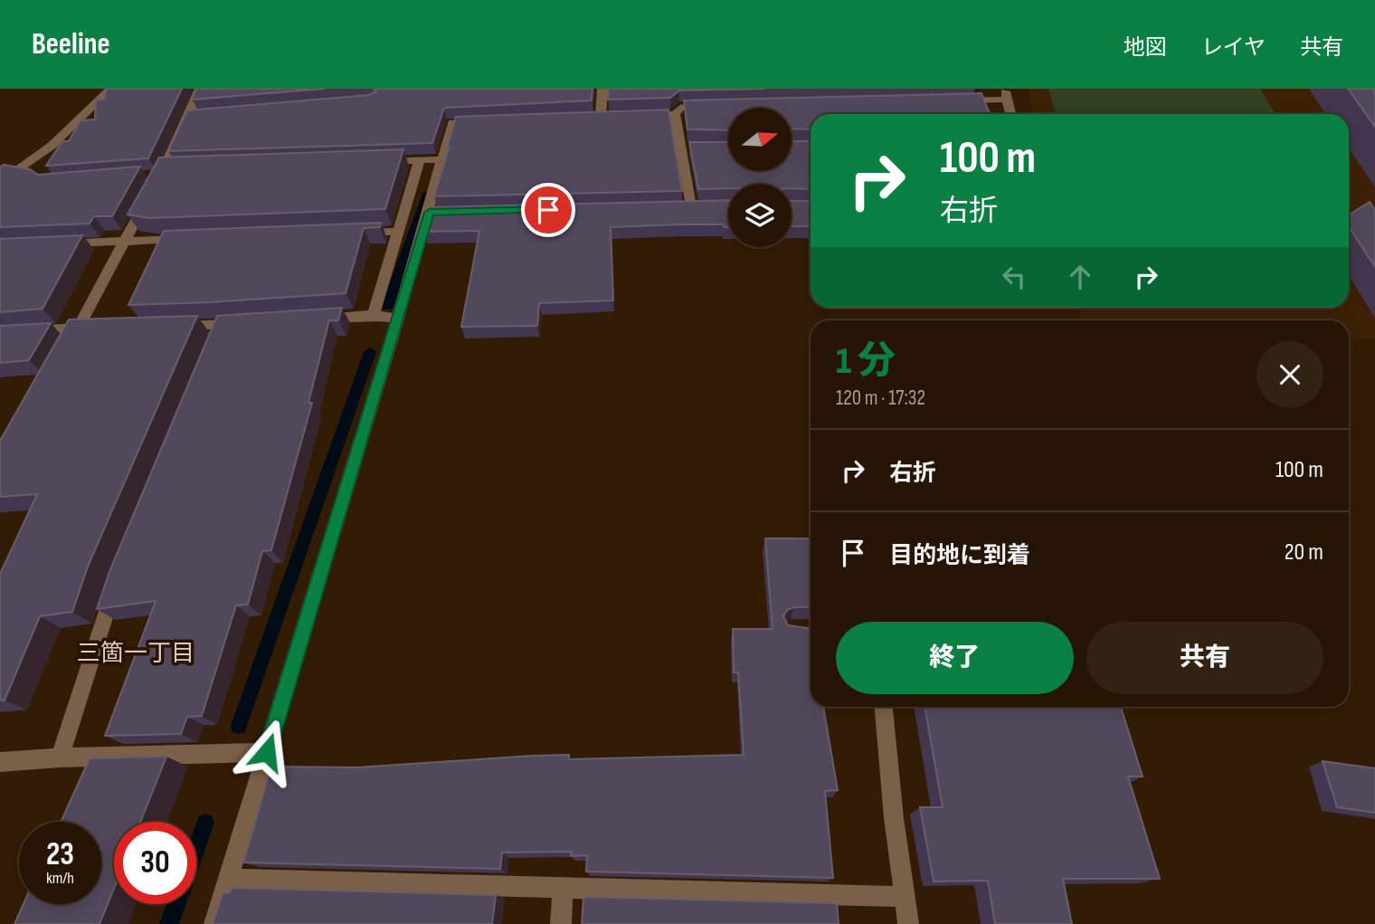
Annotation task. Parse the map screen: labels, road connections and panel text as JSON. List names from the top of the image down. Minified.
{"districts":["三箇一丁目"],"north":"right","page":{"header":"Beeline","nav":["地図","レイヤ","共有"],"turn":["100 m","右折"],"heading":["1 分","120 m · 17:32"],"list":[{"name":"右折","value":"100 m"},{"name":"目的地に到着","value":"20 m"}],"buttons":["終了","共有"],"speed":"23 km/h","limit":"30"}}
